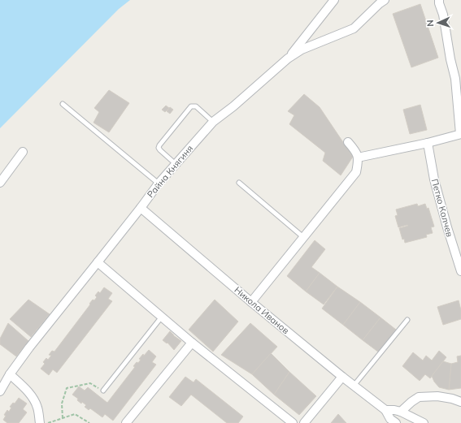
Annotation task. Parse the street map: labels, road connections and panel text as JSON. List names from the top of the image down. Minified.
{"streets":{"street":["Райна Княгиня","Петко Калчев","Никола Иванов"]},"crossings":[["Райна Княгиня","Никола Иванов"]],"north":"left"}
